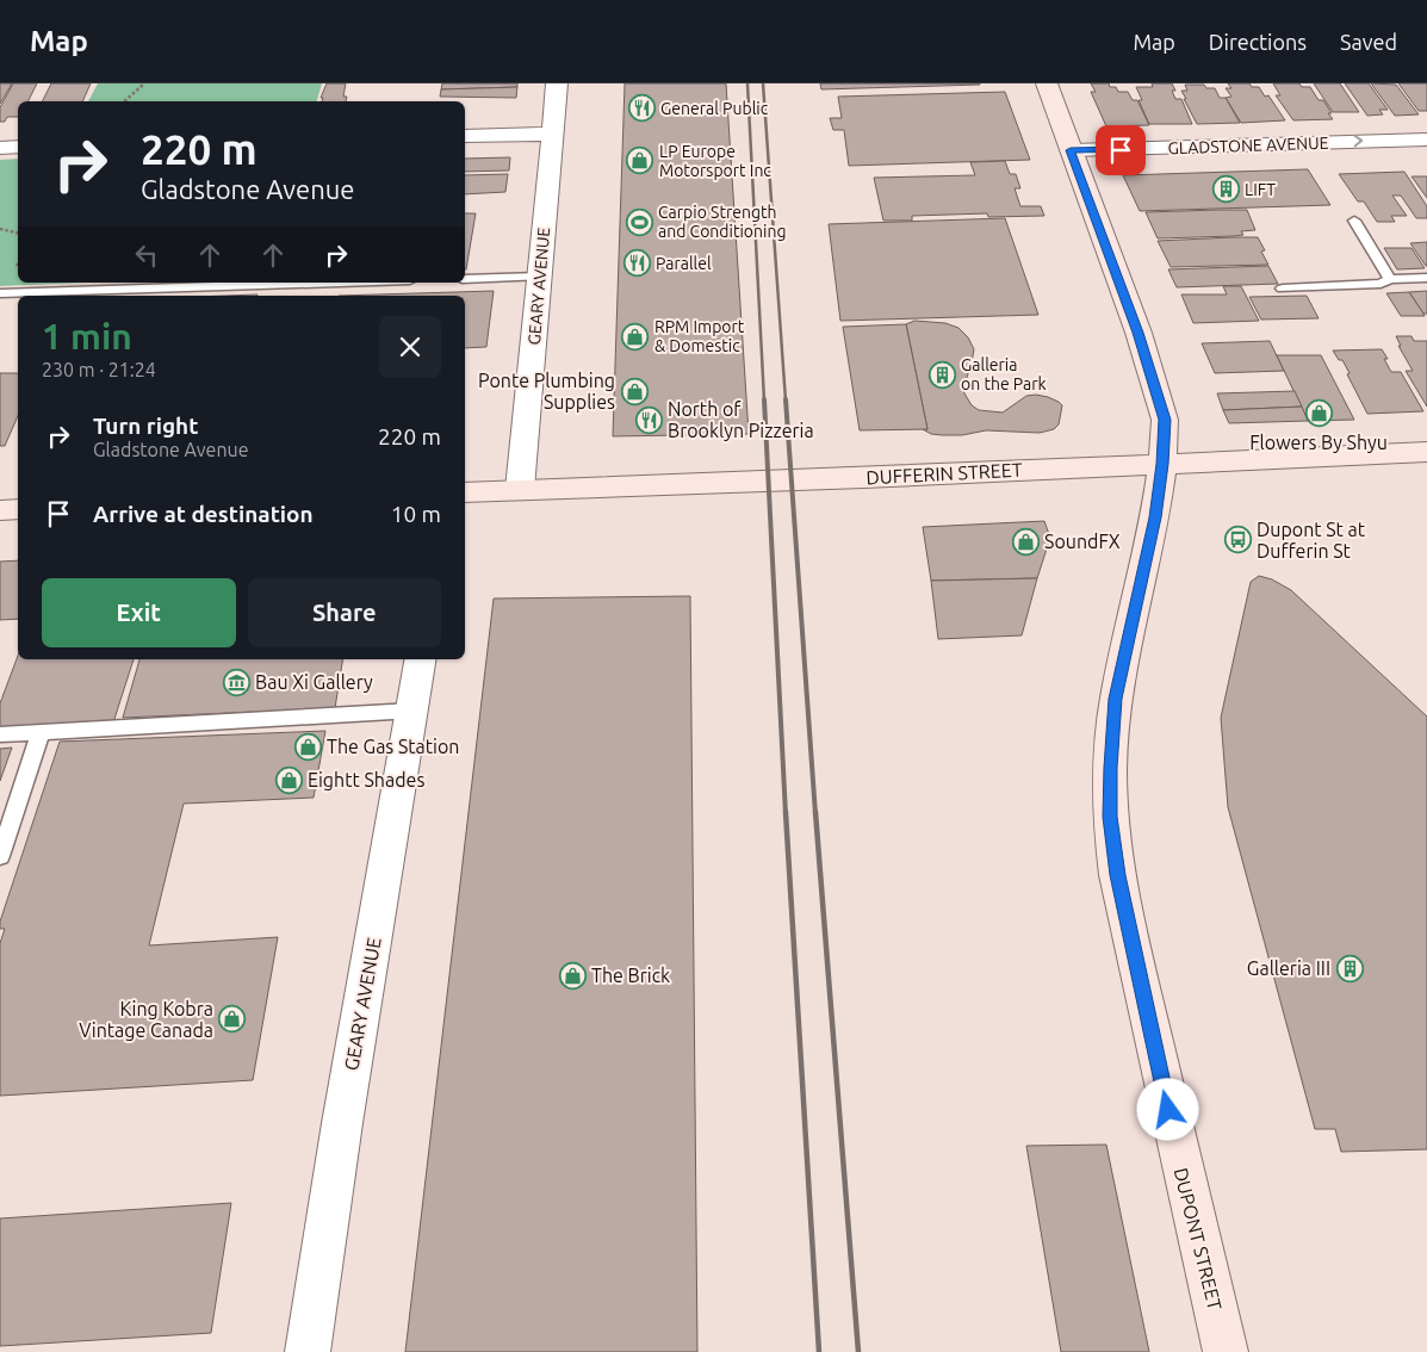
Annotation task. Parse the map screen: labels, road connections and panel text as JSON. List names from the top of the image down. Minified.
{"streets":{"main road":["DUFFERIN STREET","DUPONT STREET"],"street":["GLADSTONE AVENUE","GEARY AVENUE"]},"crossings":[["GLADSTONE AVENUE","DUPONT STREET"],["GEARY AVENUE","DUFFERIN STREET"],["DUFFERIN STREET","DUPONT STREET"]],"one_way":["GLADSTONE AVENUE"],"places":{"restaurant":["General Public","Parallel","North of Brooklyn Pizzeria"],"shop":["LP Europe Motorsport Inc","RPM Import & Domestic","Ponte Plumbing Supplies","Flowers By Shyu","SoundFX","The Gas Station","Eightt Shades","The Brick","King Kobra Vintage Canada"],"building":["LIFT","Galleria on the Park","Galleria III"],"sports":["Carpio Strength and Conditioning"],"bus stop":["Dupont St at Dufferin St"],"museum":["Bau Xi Gallery"]},"page":{"header":"Map","nav":["Map","Directions","Saved"],"turn":["220 m","Gladstone Avenue"],"heading":["1 min","230 m · 21:24"],"list":[{"name":"Turn right","note":"Gladstone Avenue","value":"220 m"},{"name":"Arrive at destination","value":"10 m"}],"buttons":["Exit","Share"]}}
